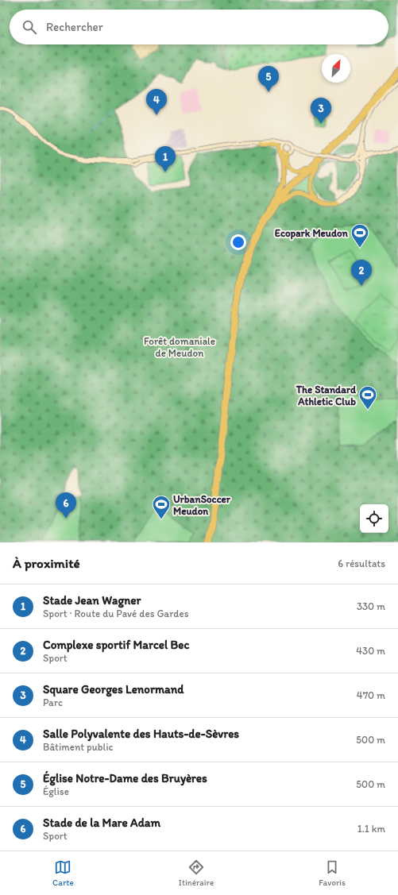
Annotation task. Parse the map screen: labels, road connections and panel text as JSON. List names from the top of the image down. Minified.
{"parks":["Forêt domaniale de Meudon"],"places":{"sports":["Ecopark Meudon","The Standard Athletic Club","UrbanSoccer Meudon"]},"north":"top right","page":{"search":"Rechercher","pins":["5","4","3","1","2","6"],"heading":["À proximité","6 résultats"],"list":[{"mark":"1","name":"Stade Jean Wagner","note":"Sport · Route du Pavé des Gardes","value":"330 m"},{"mark":"2","name":"Complexe sportif Marcel Bec","note":"Sport","value":"430 m"},{"mark":"3","name":"Square Georges Lenormand","note":"Parc","value":"470 m"},{"mark":"4","name":"Salle Polyvalente des Hauts-de-Sèvres","note":"Bâtiment public","value":"500 m"},{"mark":"5","name":"Église Notre-Dame des Bruyères","note":"Église","value":"500 m"},{"mark":"6","name":"Stade de la Mare Adam","note":"Sport","value":"1.1 km"}],"nav":["Carte","Itinéraire","Favoris"]}}
